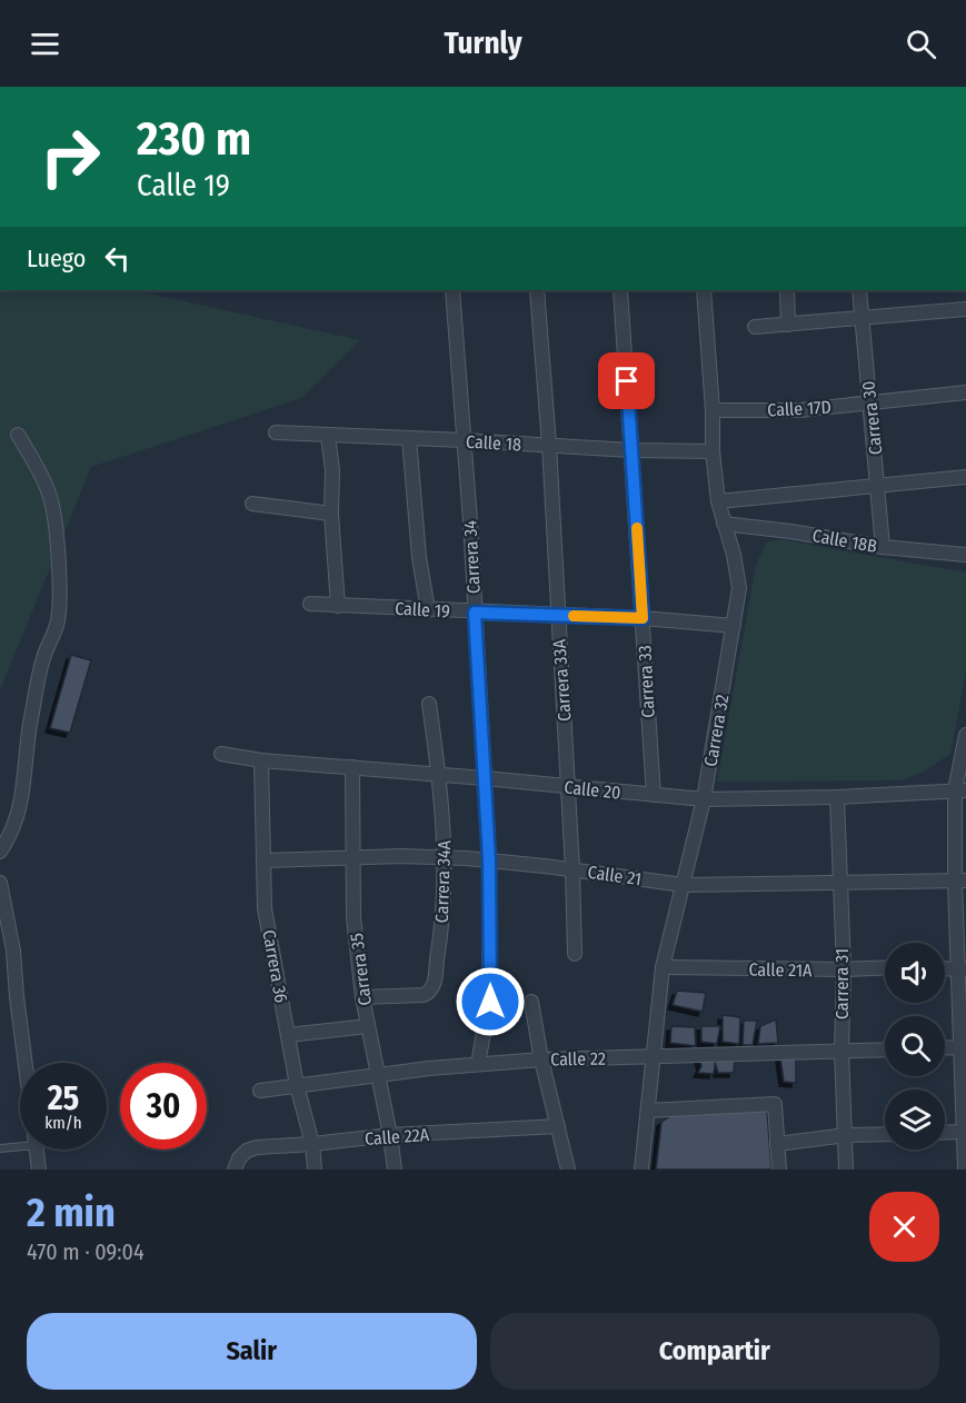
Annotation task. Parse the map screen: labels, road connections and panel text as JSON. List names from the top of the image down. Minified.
{"streets":{"street":["Calle 17D","Carrera 30","Calle 18","Calle 18B","Carrera 34","Calle 19","Carrera 33A","Carrera 33","Carrera 32","Calle 20","Calle 21","Carrera 34A","Carrera 36","Carrera 35","Calle 21A","Carrera 31","Calle 22","Calle 22A"]},"crossings":[["Calle 17D","Carrera 30"],["Calle 17D","Carrera 32"],["Carrera 30","Calle 18B"],["Calle 18","Carrera 34"],["Calle 18","Carrera 33A"],["Calle 18","Carrera 33"],["Calle 18","Carrera 32"],["Calle 18B","Carrera 32"],["Carrera 34","Calle 19"],["Carrera 34","Calle 20"],["Carrera 34","Calle 21"],["Carrera 34","Calle 22"],["Calle 19","Carrera 33A"],["Calle 19","Carrera 33"],["Calle 19","Carrera 32"],["Carrera 33A","Calle 20"],["Carrera 33A","Calle 21"],["Carrera 33","Calle 20"],["Carrera 32","Calle 20"],["Carrera 32","Calle 21"],["Carrera 32","Calle 21A"],["Carrera 32","Calle 22"],["Calle 20","Carrera 34A"],["Calle 20","Carrera 36"],["Calle 20","Carrera 35"],["Calle 20","Carrera 31"],["Calle 21","Carrera 34A"],["Calle 21","Carrera 36"],["Calle 21","Carrera 35"],["Calle 21","Carrera 31"],["Carrera 34A","Carrera 35"],["Carrera 36","Calle 22"],["Carrera 36","Calle 22A"],["Carrera 35","Calle 22"],["Carrera 35","Calle 22A"],["Calle 21A","Carrera 31"],["Carrera 31","Calle 22"]],"page":{"header":"Turnly","turn":["230 m","Calle 19"],"then":"Luego","speed":"25 km/h","limit":"30","heading":["2 min","470 m · 09:04"],"buttons":["Salir","Compartir"]}}
